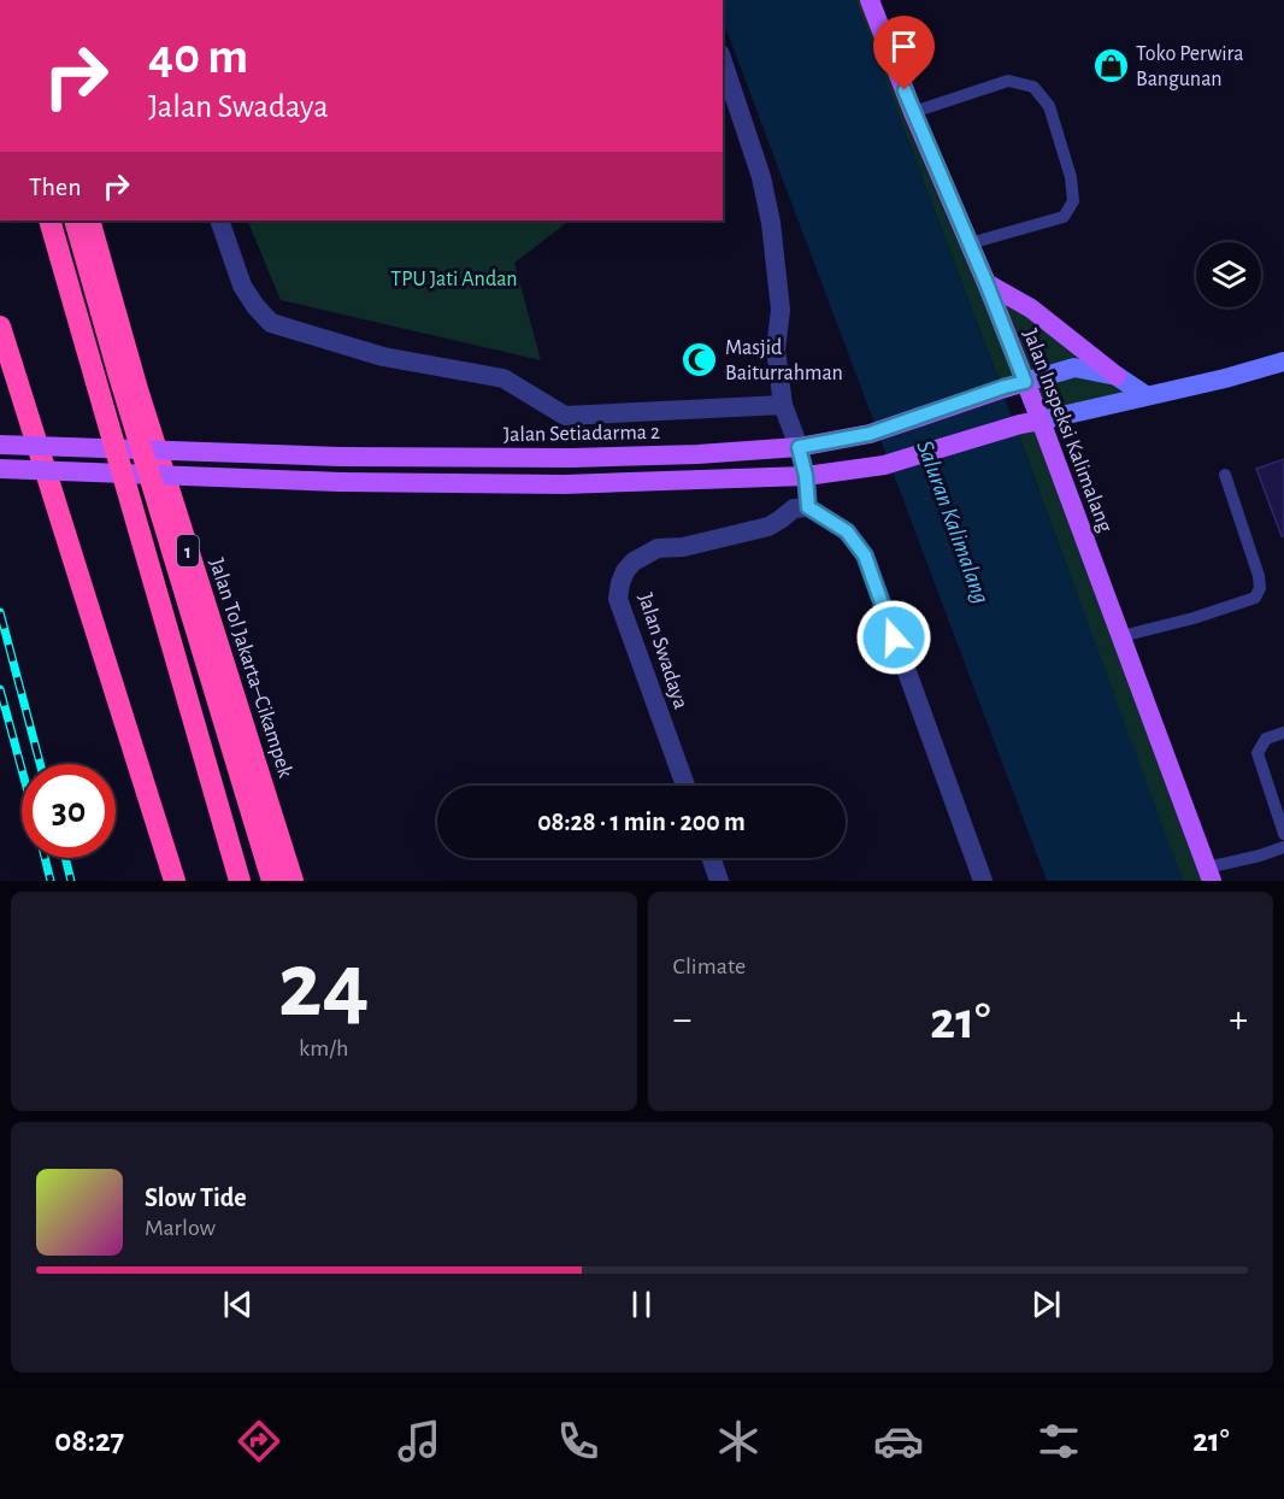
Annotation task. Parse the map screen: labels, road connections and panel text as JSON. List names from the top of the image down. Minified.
{"streets":{"highway":["1","Jalan Tol Jakarta–Cikampek"],"main road":["Jalan Inspeksi Kalimalang","Jalan Setiadarma 2"],"street":["Jalan Swadaya"]},"crossings":[["Jalan Inspeksi Kalimalang","Jalan Setiadarma 2"]],"water":["Saluran Kalimalang"],"parks":["TPU Jati Andan"],"places":{"shop":["Toko Perwira Bangunan"],"mosque":["Masjid Baiturrahman"]},"page":{"turn":["40 m","Jalan Swadaya"],"then":"Then","limit":"30","trip":"08:28 · 1 min · 200 m","tile":[["24","km/h"],"Climate"],"heat":["−","21°","+"],"song":["Slow Tide","Marlow"],"tabs":["08:27","21°"]}}
